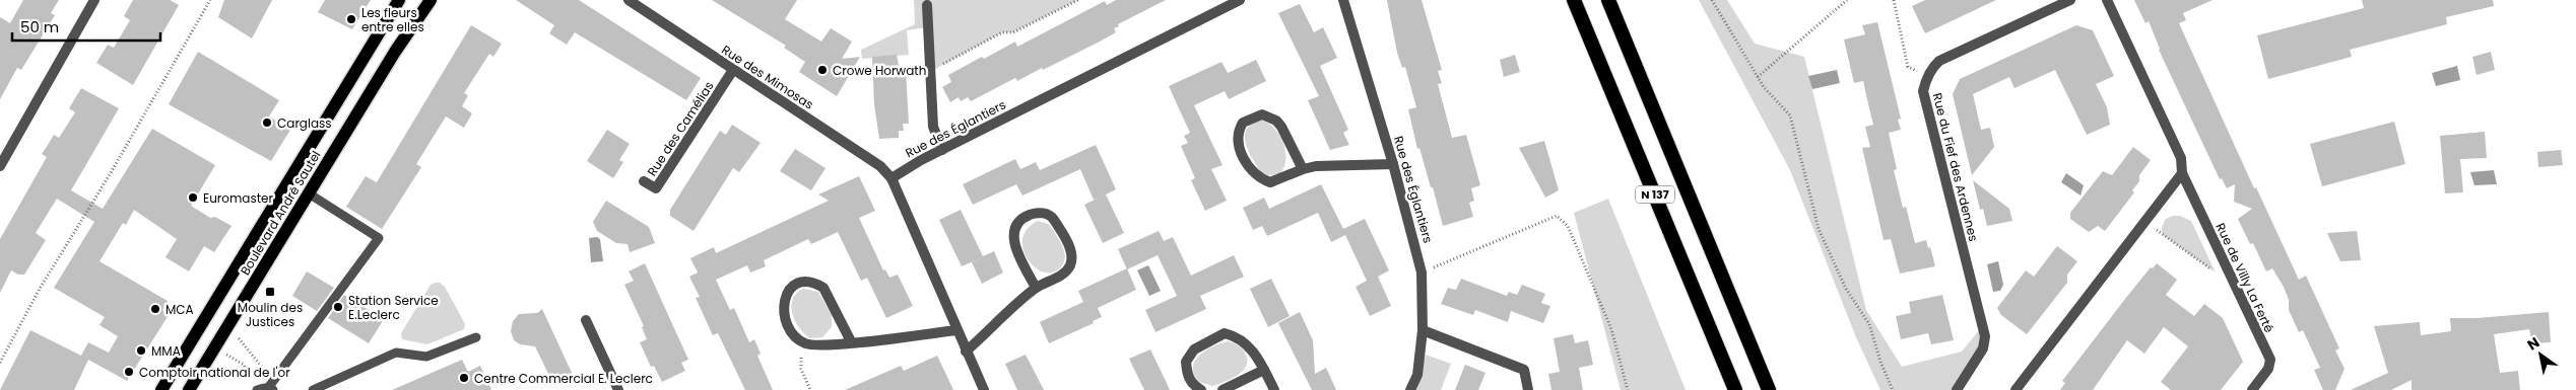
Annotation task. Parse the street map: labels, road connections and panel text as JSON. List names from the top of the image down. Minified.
{"streets":{"highway":["N 137"],"main road":["Boulevard André Sautel"],"street":["Rue des Mimosas","Rue des Camélias","Rue des Églantiers","Rue du Fief des Ardennes","Rue de Villy La Ferté"]},"crossings":[["Rue des Mimosas","Rue des Camélias"],["Rue des Mimosas","Rue des Églantiers"]],"places":{"other":["Les fleurs entre elles","Crowe Horwath","Carglass","Euromaster","Station Service E.Leclerc","MCA","MMA","Comptoir national de l'or","Centre Commercial E. Leclerc"],"transit":["Moulin des Justices"]},"scale_bar":"50 m","north":"top left"}
